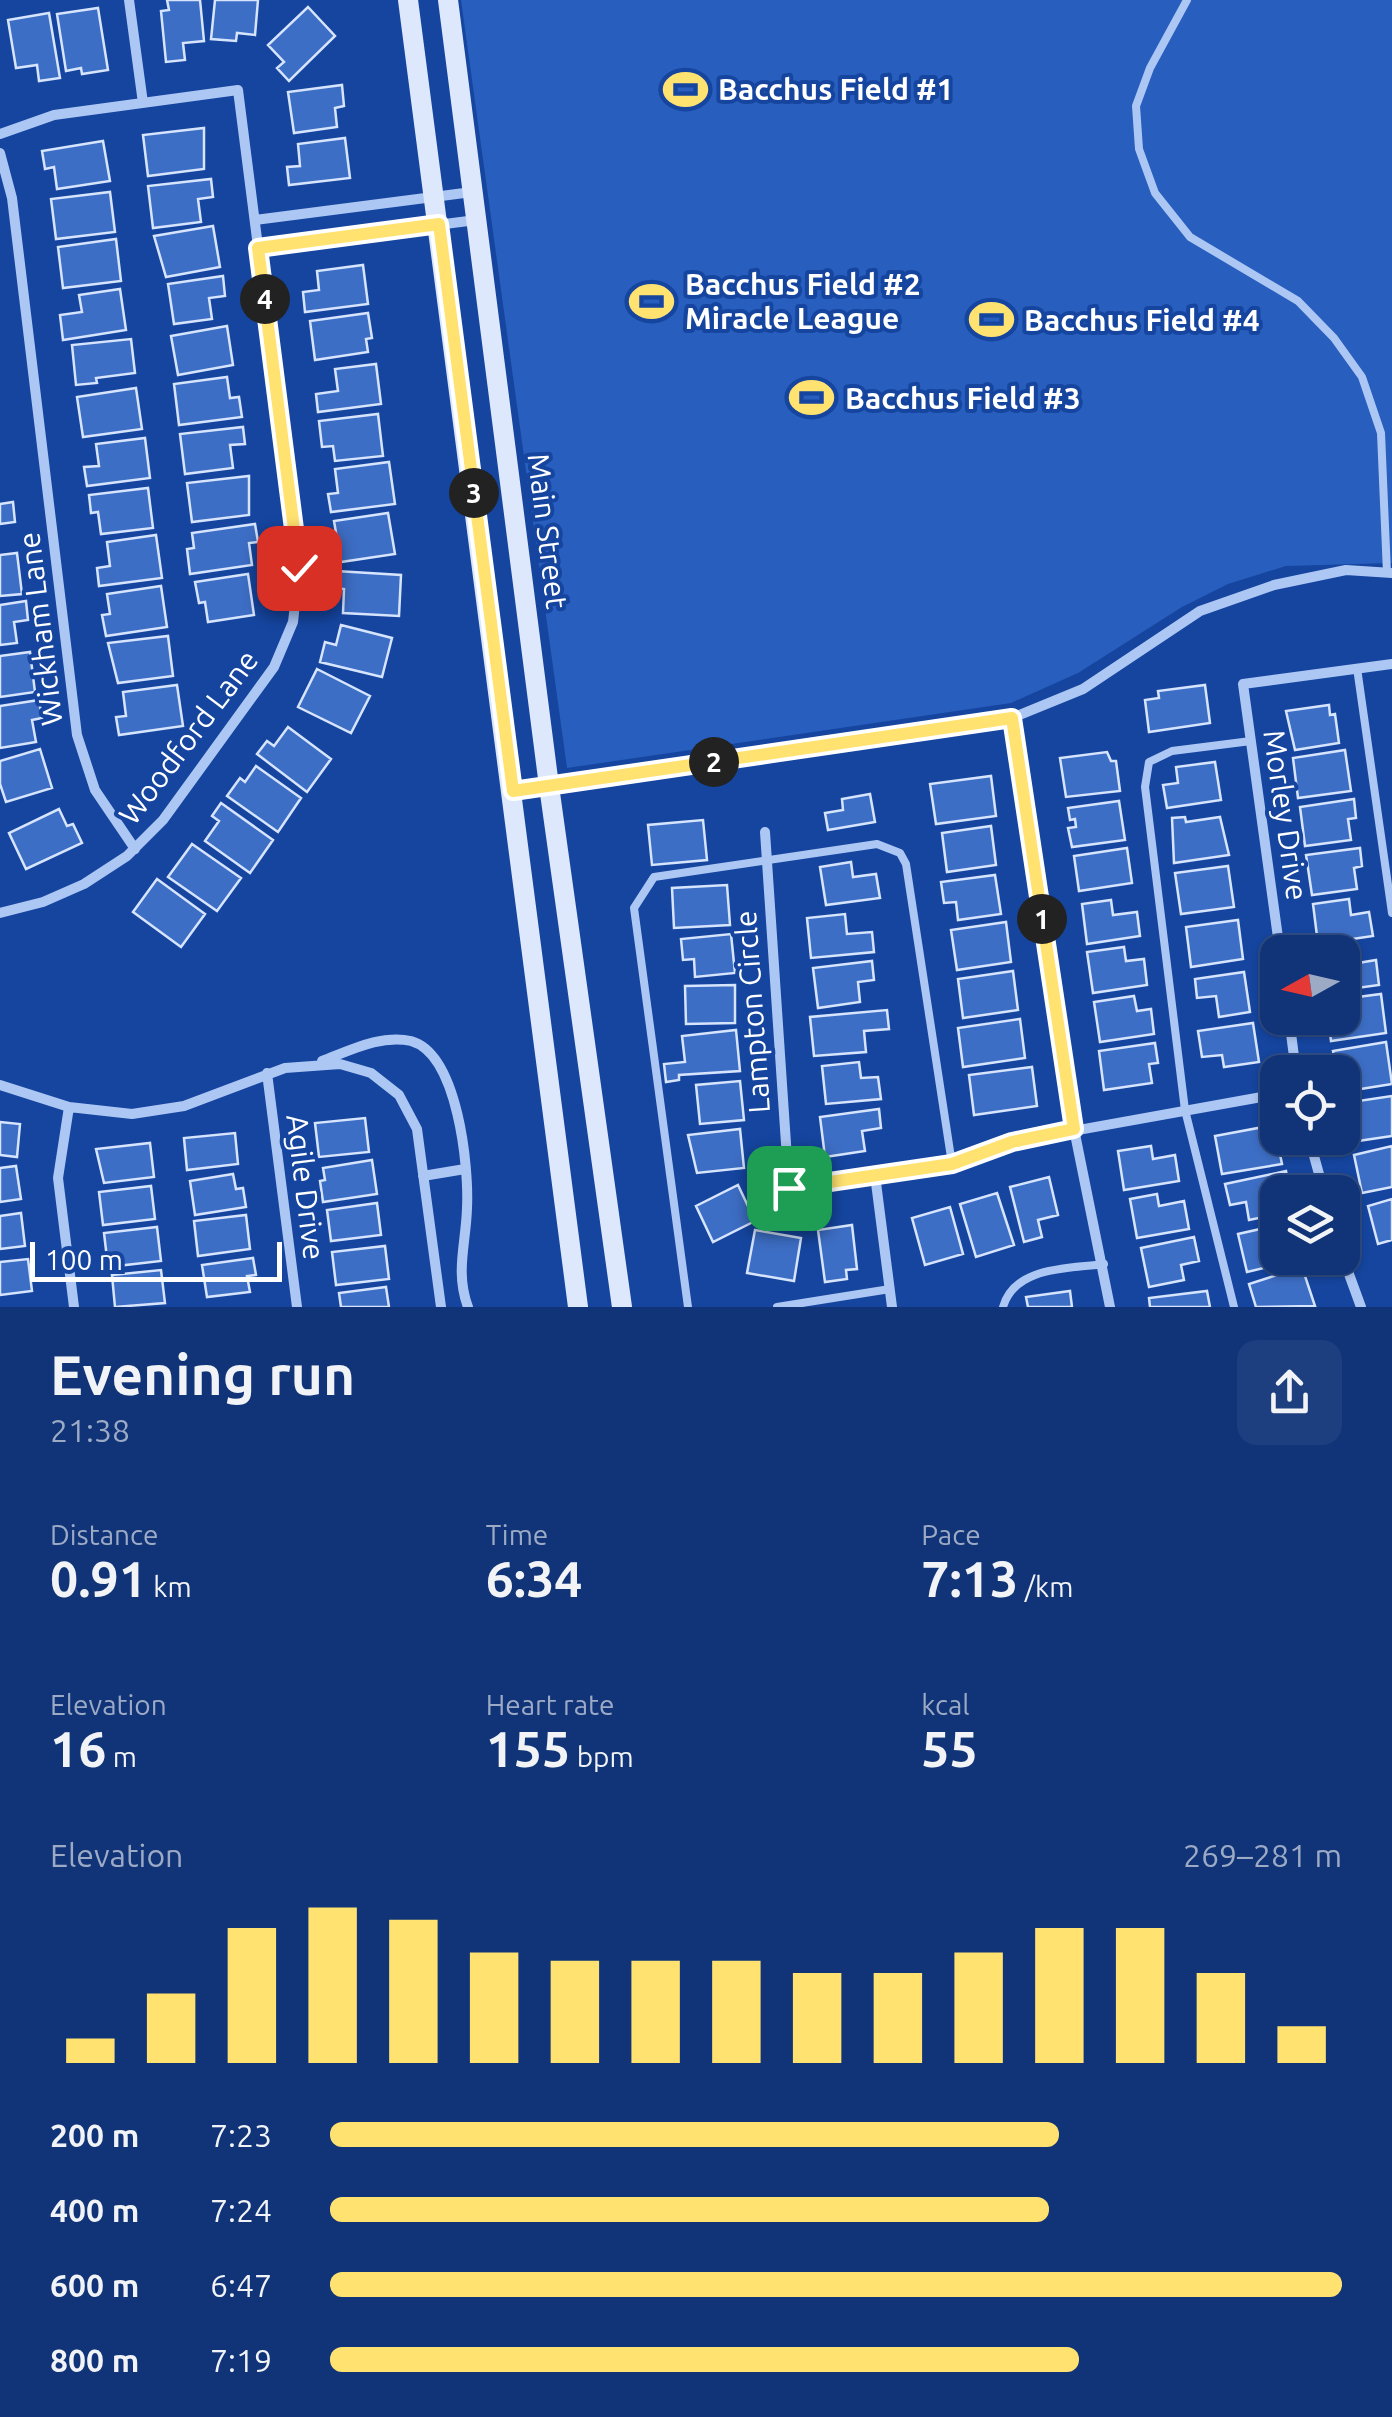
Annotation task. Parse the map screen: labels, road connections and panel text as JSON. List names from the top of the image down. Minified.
{"streets":{"main road":["Main Street"],"street":["Wickham Lane","Woodford Lane","Morley Drive","Lampton Circle","Agile Drive"]},"crossings":[["Wickham Lane","Woodford Lane"]],"places":{"sports":["Bacchus Field #1","Bacchus Field #2 Miracle League","Bacchus Field #4","Bacchus Field #3"]},"scale_bar":"100 m","north":"left","page":{"pins":["4","3","2","1"],"scale":"100 m","heading":["Evening run","21:38"],"stats":[["Distance","0.91 km"],["Time","6:34"],["Pace","7:13 /km"],["Elevation","16 m"],["Heart rate","155 bpm"],["kcal","55"]],"chart":["Elevation","269–281 m"],"list":[{"name":"200 m","note":"7:23"},{"name":"400 m","note":"7:24"},{"name":"600 m","note":"6:47"},{"name":"800 m","note":"7:19"}]}}
